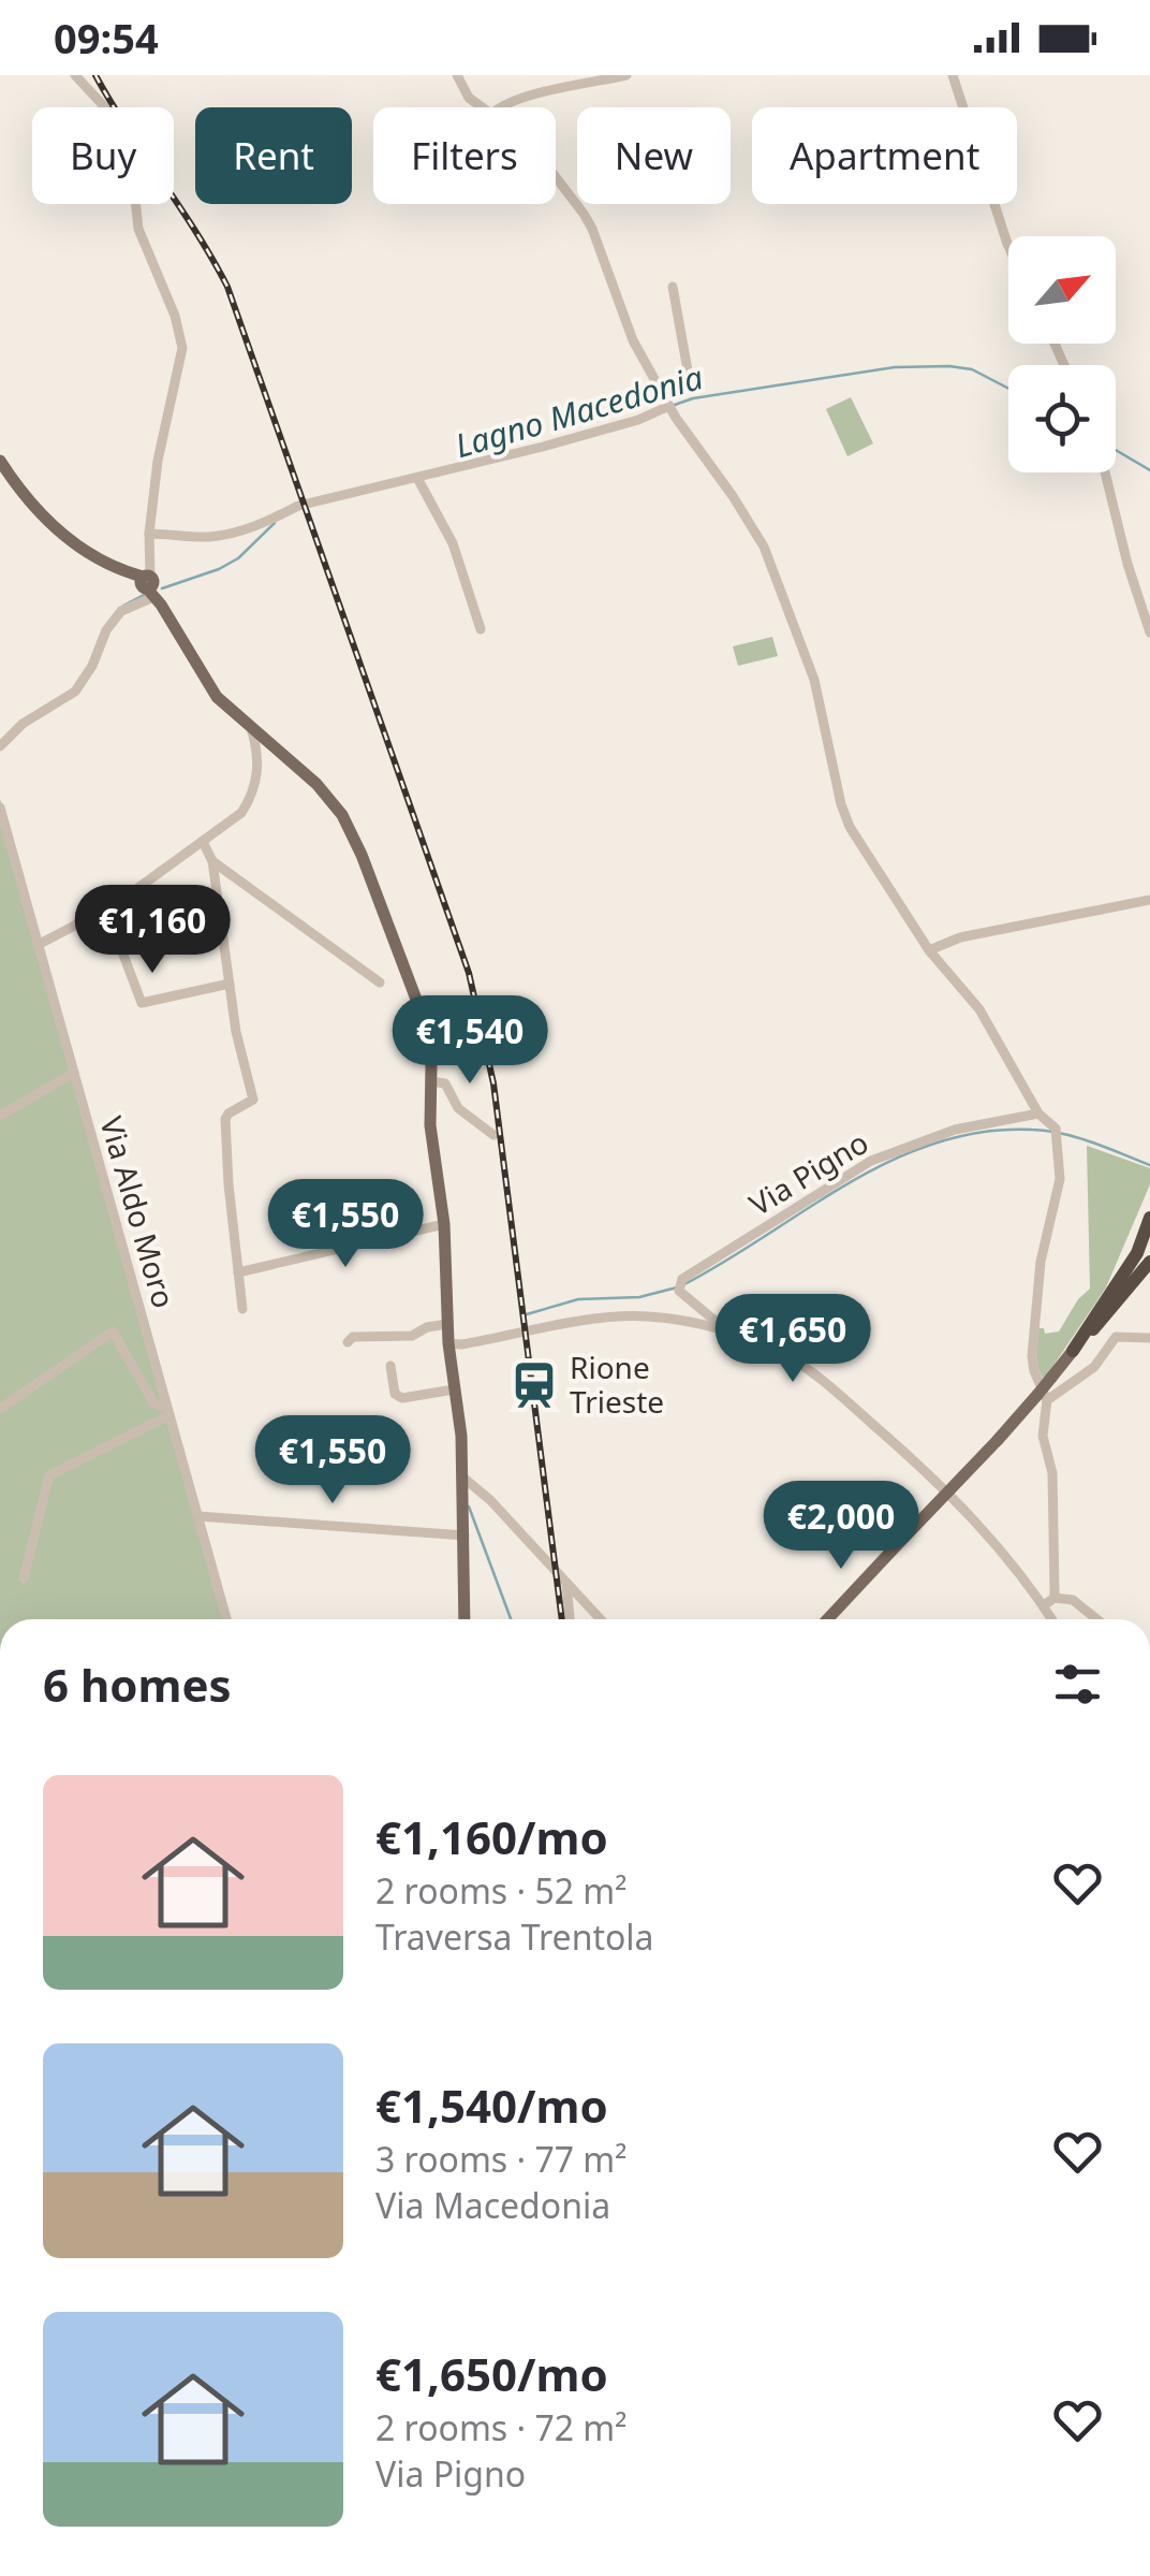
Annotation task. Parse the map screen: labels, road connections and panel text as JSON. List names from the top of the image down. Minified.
{"streets":{"street":["Via Pigno","Via Aldo Moro"]},"water":["Lagno Macedonia"],"places":{"station":["Rione Trieste"]},"north":"top right","page":{"status":"09:54","chip":["Buy","Rent","Filters","New","Apartment"],"price":["€1,160","€1,540","€1,550","€1,650","€1,550","€2,000"],"heading":"6 homes","list":[{"name":"€1,160/mo","note":"2 rooms · 52 m² · Traversa Trentola"},{"name":"€1,540/mo","note":"3 rooms · 77 m² · Via Macedonia"},{"name":"€1,650/mo","note":"2 rooms · 72 m² · Via Pigno"}]}}
